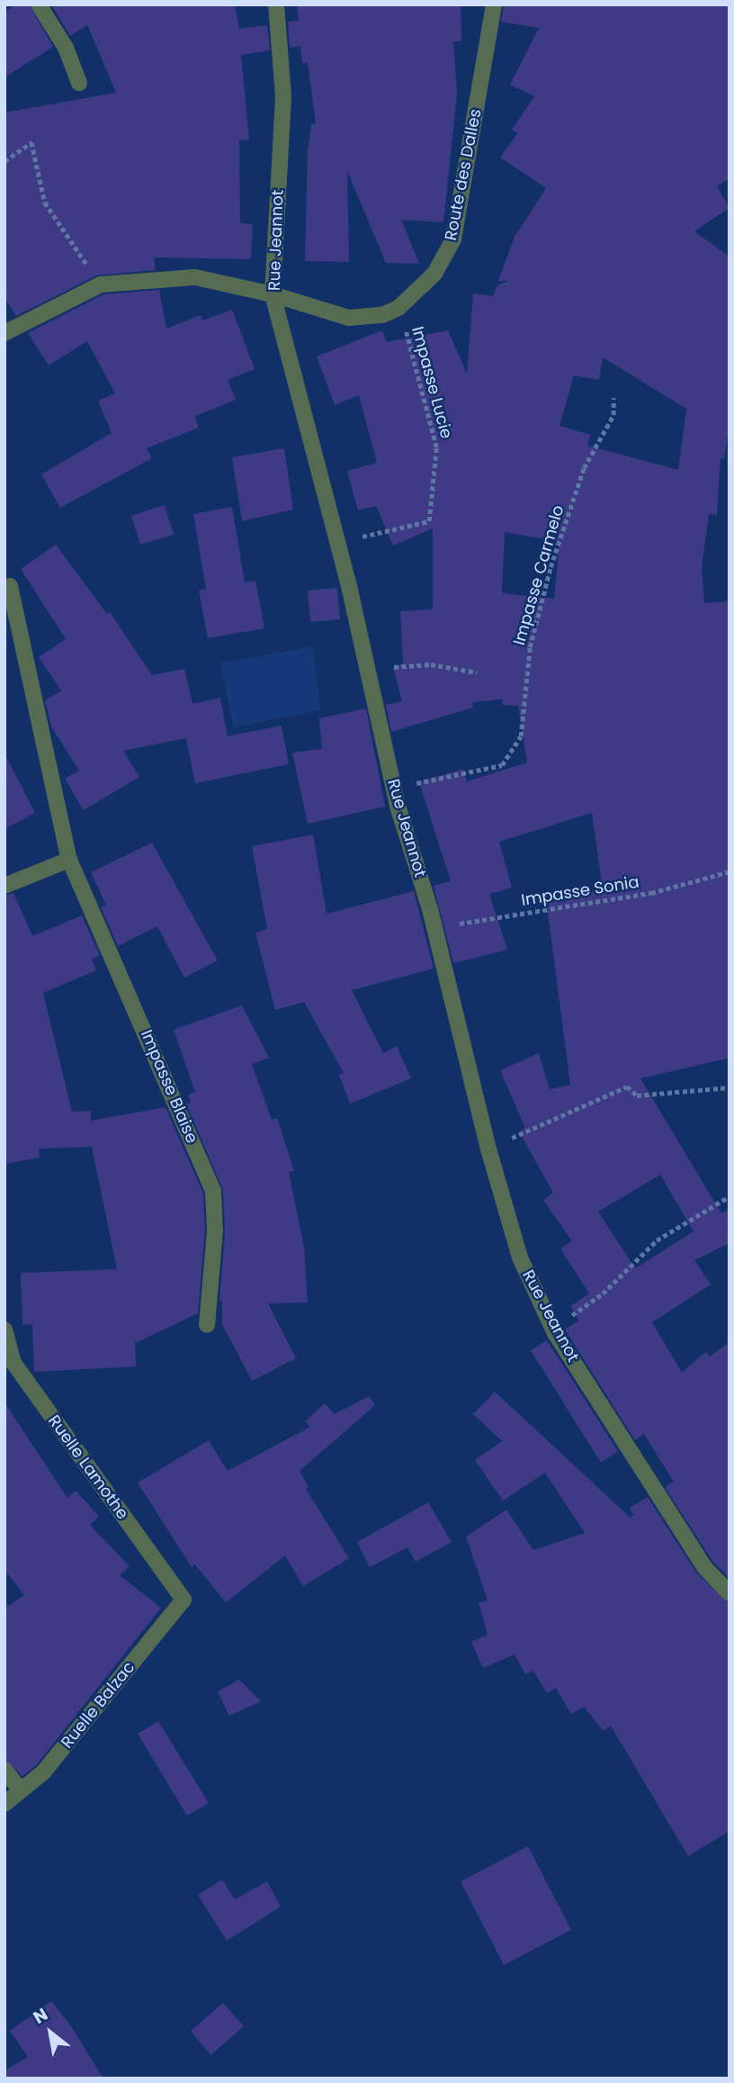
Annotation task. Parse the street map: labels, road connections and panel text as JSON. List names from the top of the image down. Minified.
{"streets":{"street":["Route des Dalles","Rue Jeannot","Impasse Blaise","Ruelle Lamothe","Ruelle Balzac"],"path":["Impasse Lucie","Impasse Carmelo","Impasse Sonia"]},"crossings":[["Route des Dalles","Rue Jeannot"],["Route des Dalles","Impasse Lucie"],["Rue Jeannot","Impasse Lucie"],["Rue Jeannot","Impasse Carmelo"],["Rue Jeannot","Impasse Sonia"],["Ruelle Lamothe","Ruelle Balzac"]],"north":"top left"}
